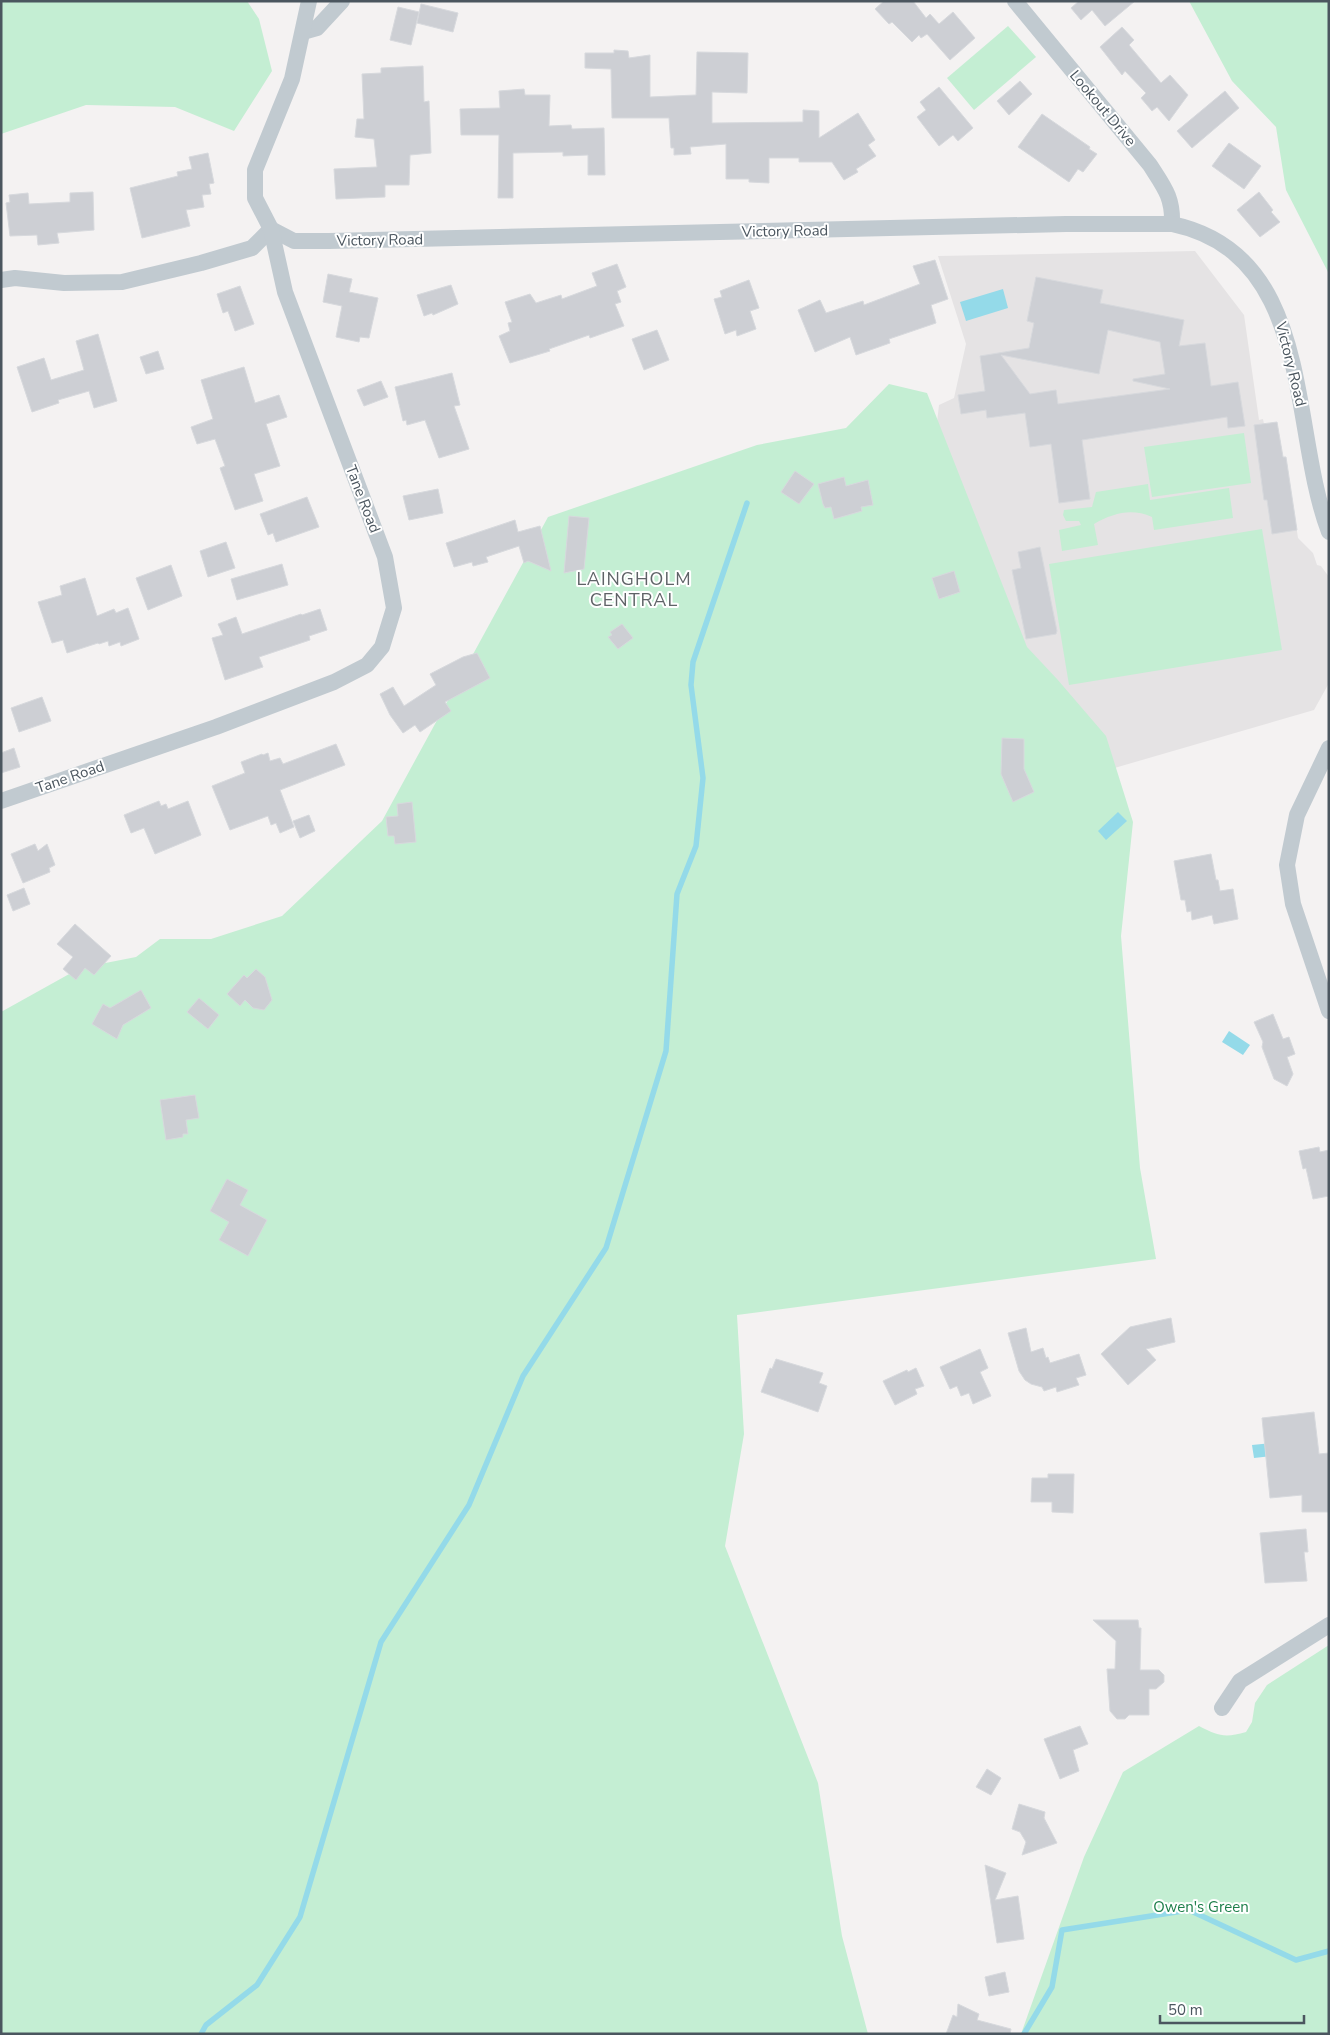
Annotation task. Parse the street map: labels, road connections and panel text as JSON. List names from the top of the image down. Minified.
{"streets":{"street":["Lookout Drive","Victory Road","Tane Road"]},"crossings":[["Lookout Drive","Victory Road"],["Victory Road","Tane Road"]],"districts":["LAINGHOLM CENTRAL"],"parks":["Owen's Green"],"scale_bar":"50 m"}
